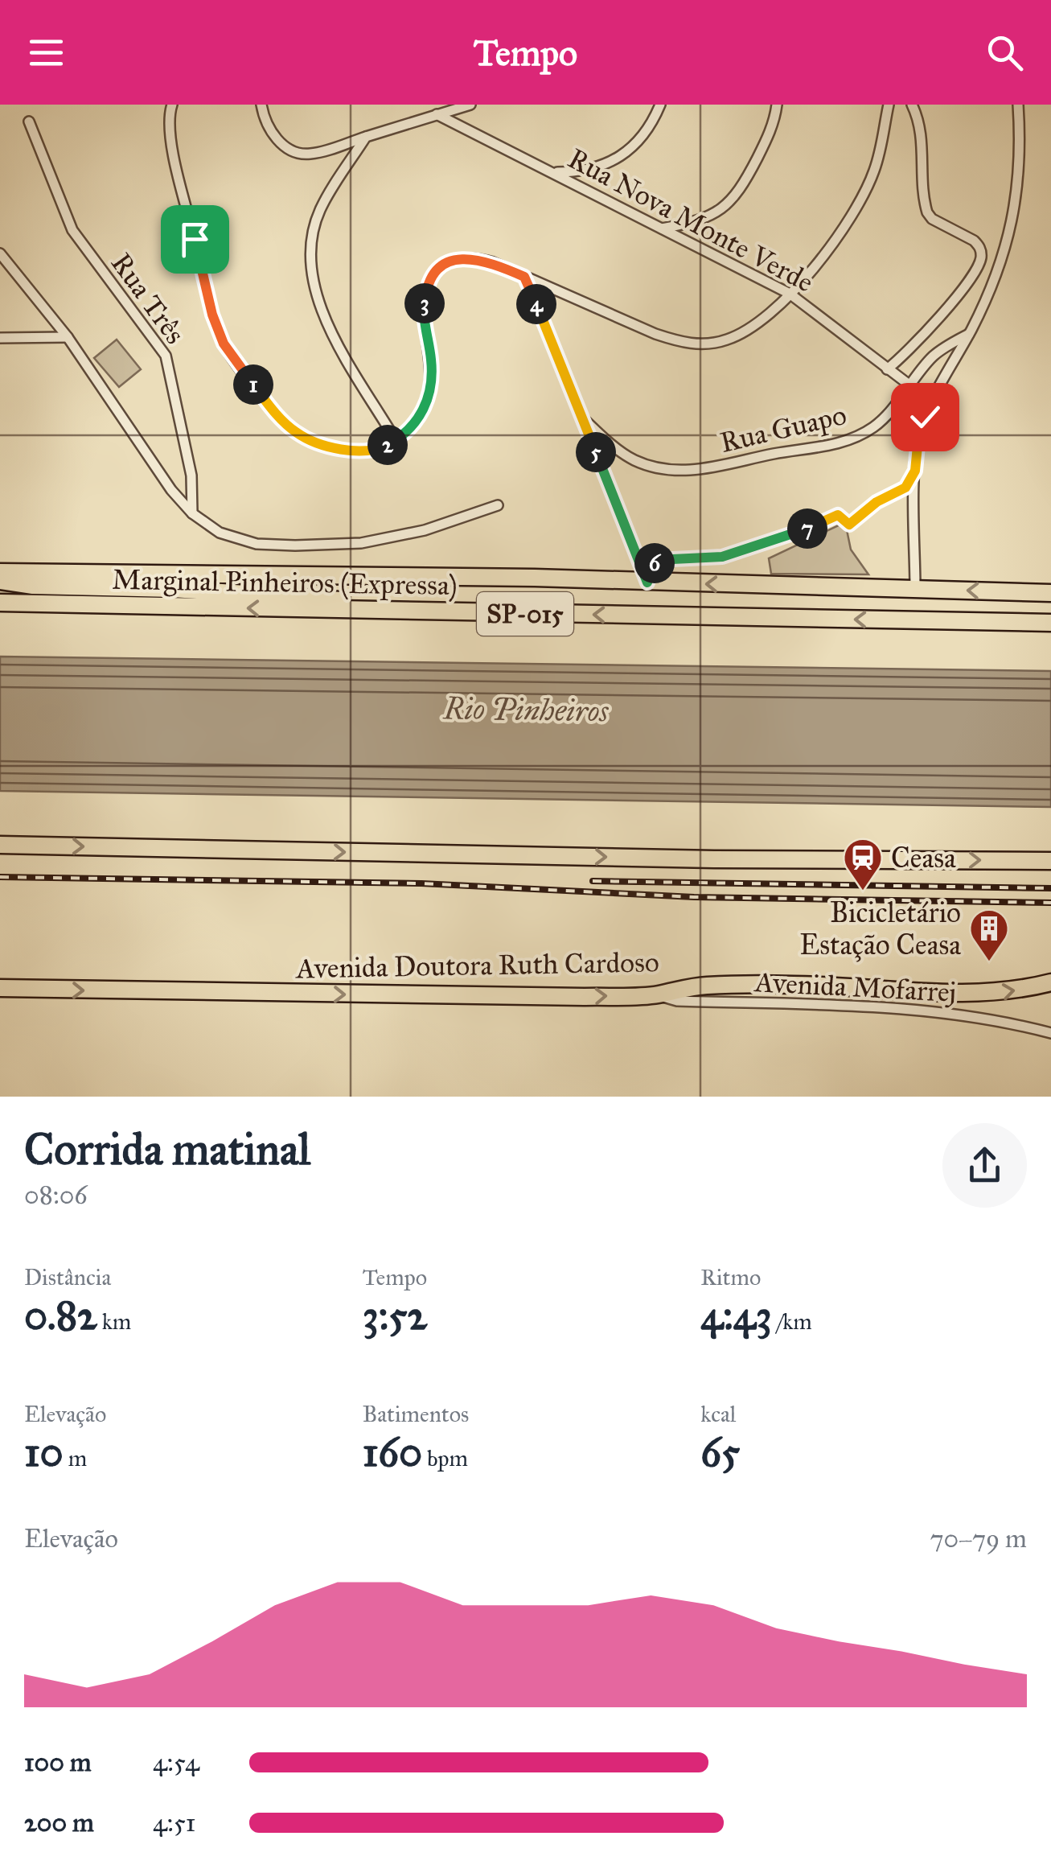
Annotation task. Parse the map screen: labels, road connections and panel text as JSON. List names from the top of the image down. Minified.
{"streets":{"highway":["Marginal Pinheiros (Expressa)","SP-015","Avenida Doutora Ruth Cardoso"],"street":["Rua Nova Monte Verde","Rua Três","Rua Guapo","Avenida Mofarrej"]},"crossings":[["Rua Nova Monte Verde","Rua Guapo"],["Avenida Doutora Ruth Cardoso","Avenida Mofarrej"]],"water":["Rio Pinheiros"],"places":{"station":["Ceasa"],"building":["Bicicletário Estação Ceasa"]},"page":{"header":"Tempo","pins":["3","4","1","2","5","7","6"],"heading":["Corrida matinal","08:06"],"stats":[["Distância","0.82 km"],["Tempo","3:52"],["Ritmo","4:43 /km"],["Elevação","10 m"],["Batimentos","160 bpm"],["kcal","65"]],"chart":["Elevação","70–79 m"],"list":[{"name":"100 m","note":"4:54"},{"name":"200 m","note":"4:51"}]}}
